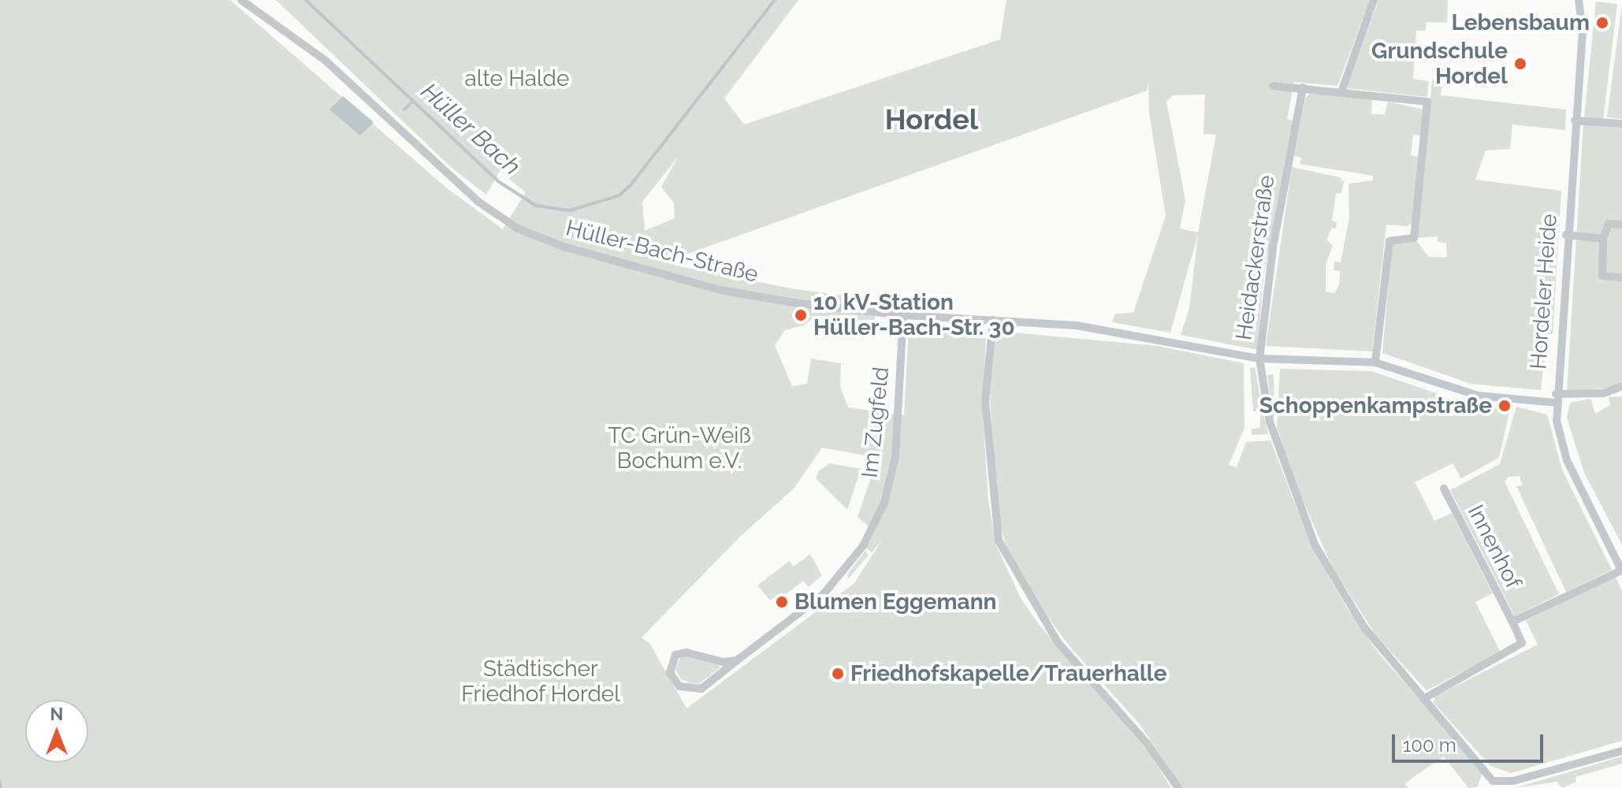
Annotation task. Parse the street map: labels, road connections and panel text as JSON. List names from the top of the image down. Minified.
{"streets":{"street":["Hüller-Bach-Straße","Heidackerstraße","Hordeler Heide","Im Zugfeld","Innenhof"]},"crossings":[["Hüller-Bach-Straße","Heidackerstraße"],["Hüller-Bach-Straße","Im Zugfeld"],["Heidackerstraße","Innenhof"],["Hordeler Heide","Innenhof"]],"districts":["Hordel"],"water":["Hüller Bach"],"parks":["alte Halde","TC Grün-Weiß Bochum e.V.","Städtischer Friedhof Hordel"],"places":["Lebensbaum","Grundschule Hordel","10 kV-Station Hüller-Bach-Str. 30","Schoppenkampstraße","Blumen Eggemann","Friedhofskapelle/Trauerhalle"],"scale_bar":"100 m","north":"top"}
